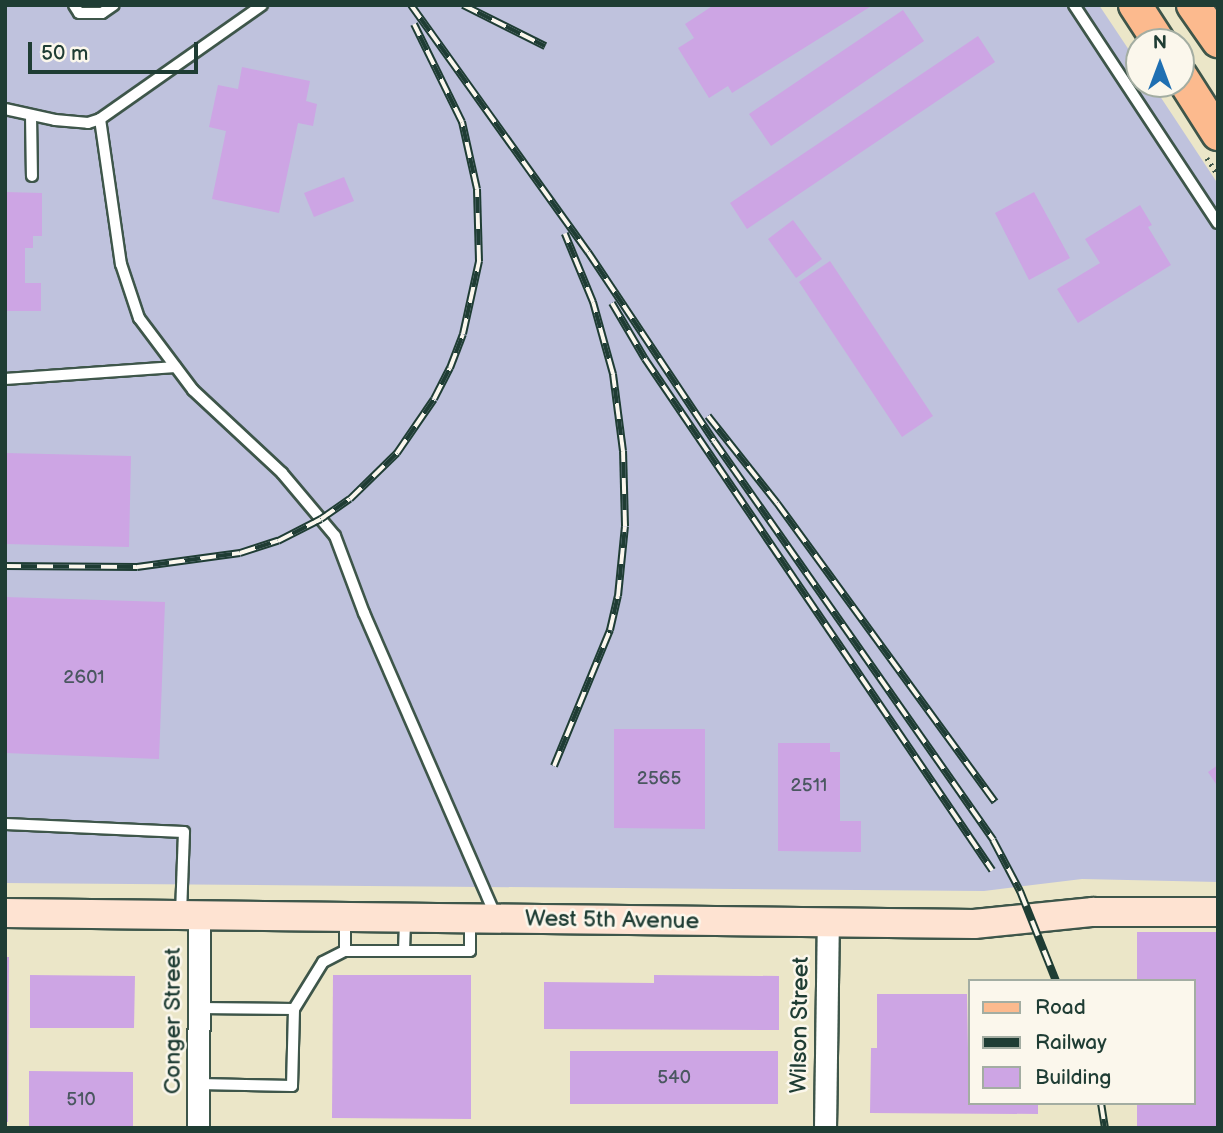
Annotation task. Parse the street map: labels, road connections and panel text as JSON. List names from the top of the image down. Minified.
{"streets":{"street":["West 5th Avenue","Conger Street","Wilson Street"]},"crossings":[["West 5th Avenue","Conger Street"],["West 5th Avenue","Wilson Street"]],"house_numbers":["2601","2565","2511","540","510"],"legend":["Road","Railway","Building"],"scale_bar":"50 m","north":"top"}
